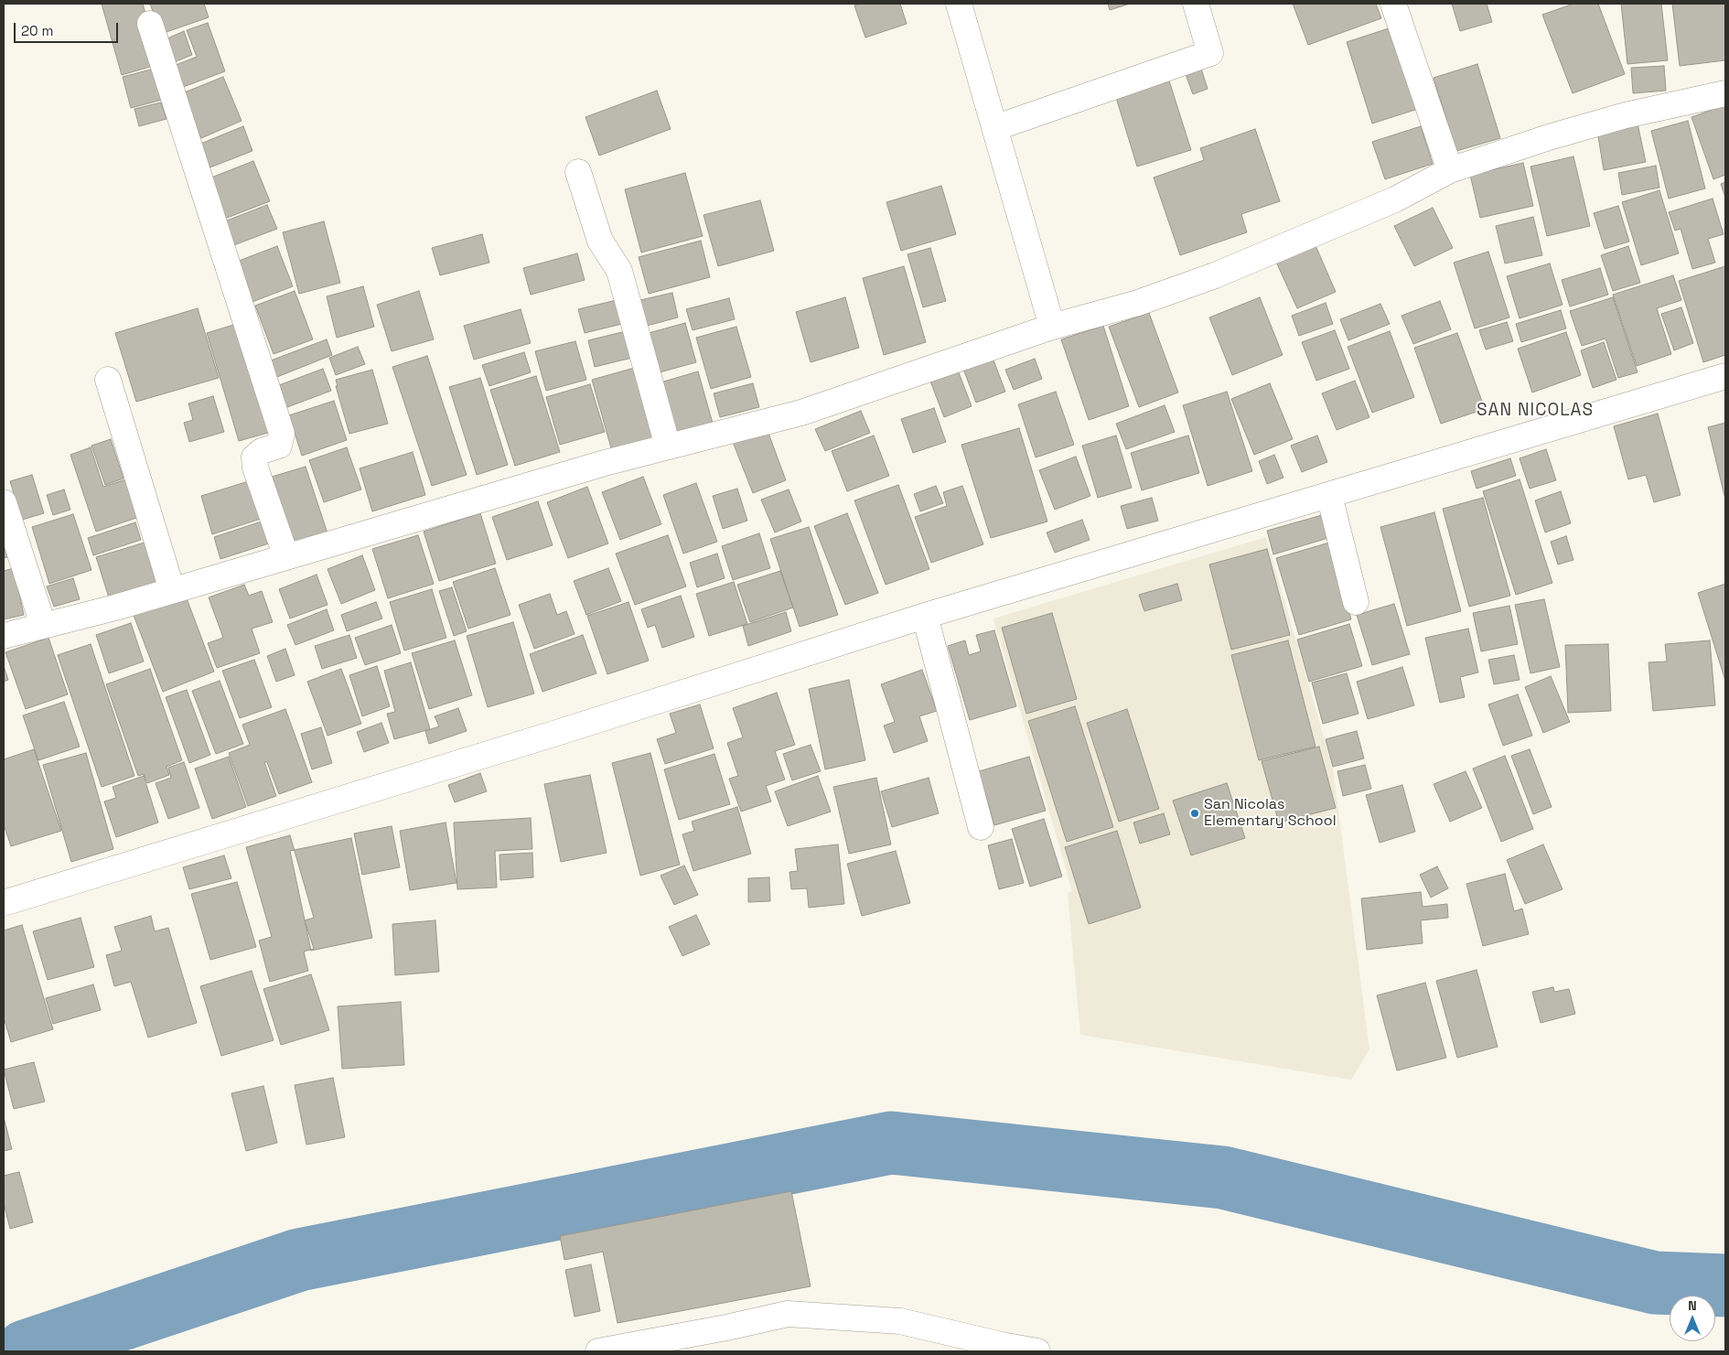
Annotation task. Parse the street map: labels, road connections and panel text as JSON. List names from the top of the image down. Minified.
{"districts":["SAN NICOLAS"],"places":["San Nicolas Elementary School"],"scale_bar":"20 m","north":"top"}
